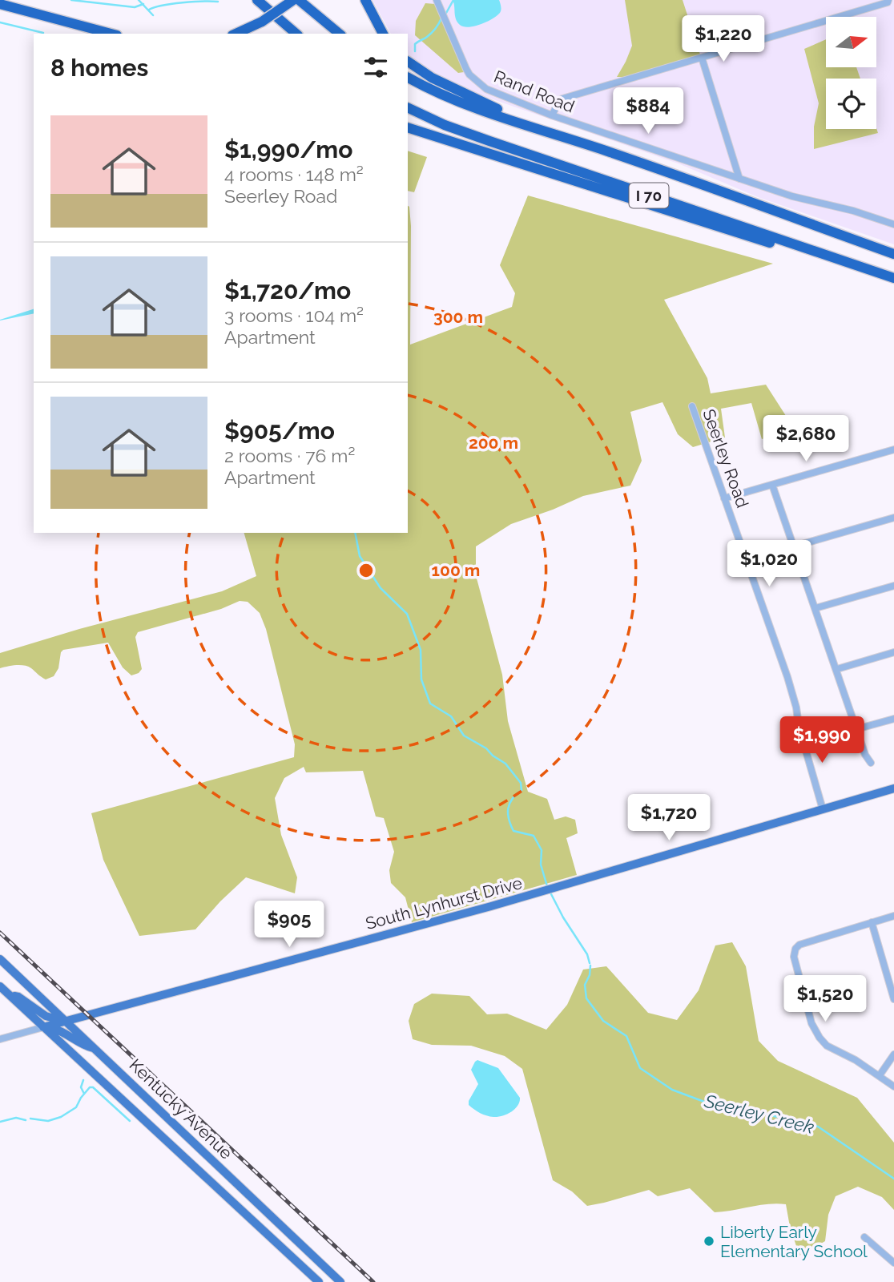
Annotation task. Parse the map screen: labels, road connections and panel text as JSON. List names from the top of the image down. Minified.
{"streets":{"highway":["I 70"],"main road":["South Lynhurst Drive","Kentucky Avenue"],"street":["Rand Road","Seerley Road"]},"crossings":[["Seerley Road","South Lynhurst Drive"],["South Lynhurst Drive","Kentucky Avenue"]],"water":["Seerley Creek"],"places":["Liberty Early Elementary School"],"north":"right","page":{"price":["$1,220","$884","$2,680","$1,020","$1,990","$1,720","$905","$1,520"],"heading":"8 homes","list":[{"name":"$1,990/mo","note":"4 rooms · 148 m² · Seerley Road"},{"name":"$1,720/mo","note":"3 rooms · 104 m² · Apartment"},{"name":"$905/mo","note":"2 rooms · 76 m² · Apartment"}]},"rings":["300 m","200 m","100 m"]}
